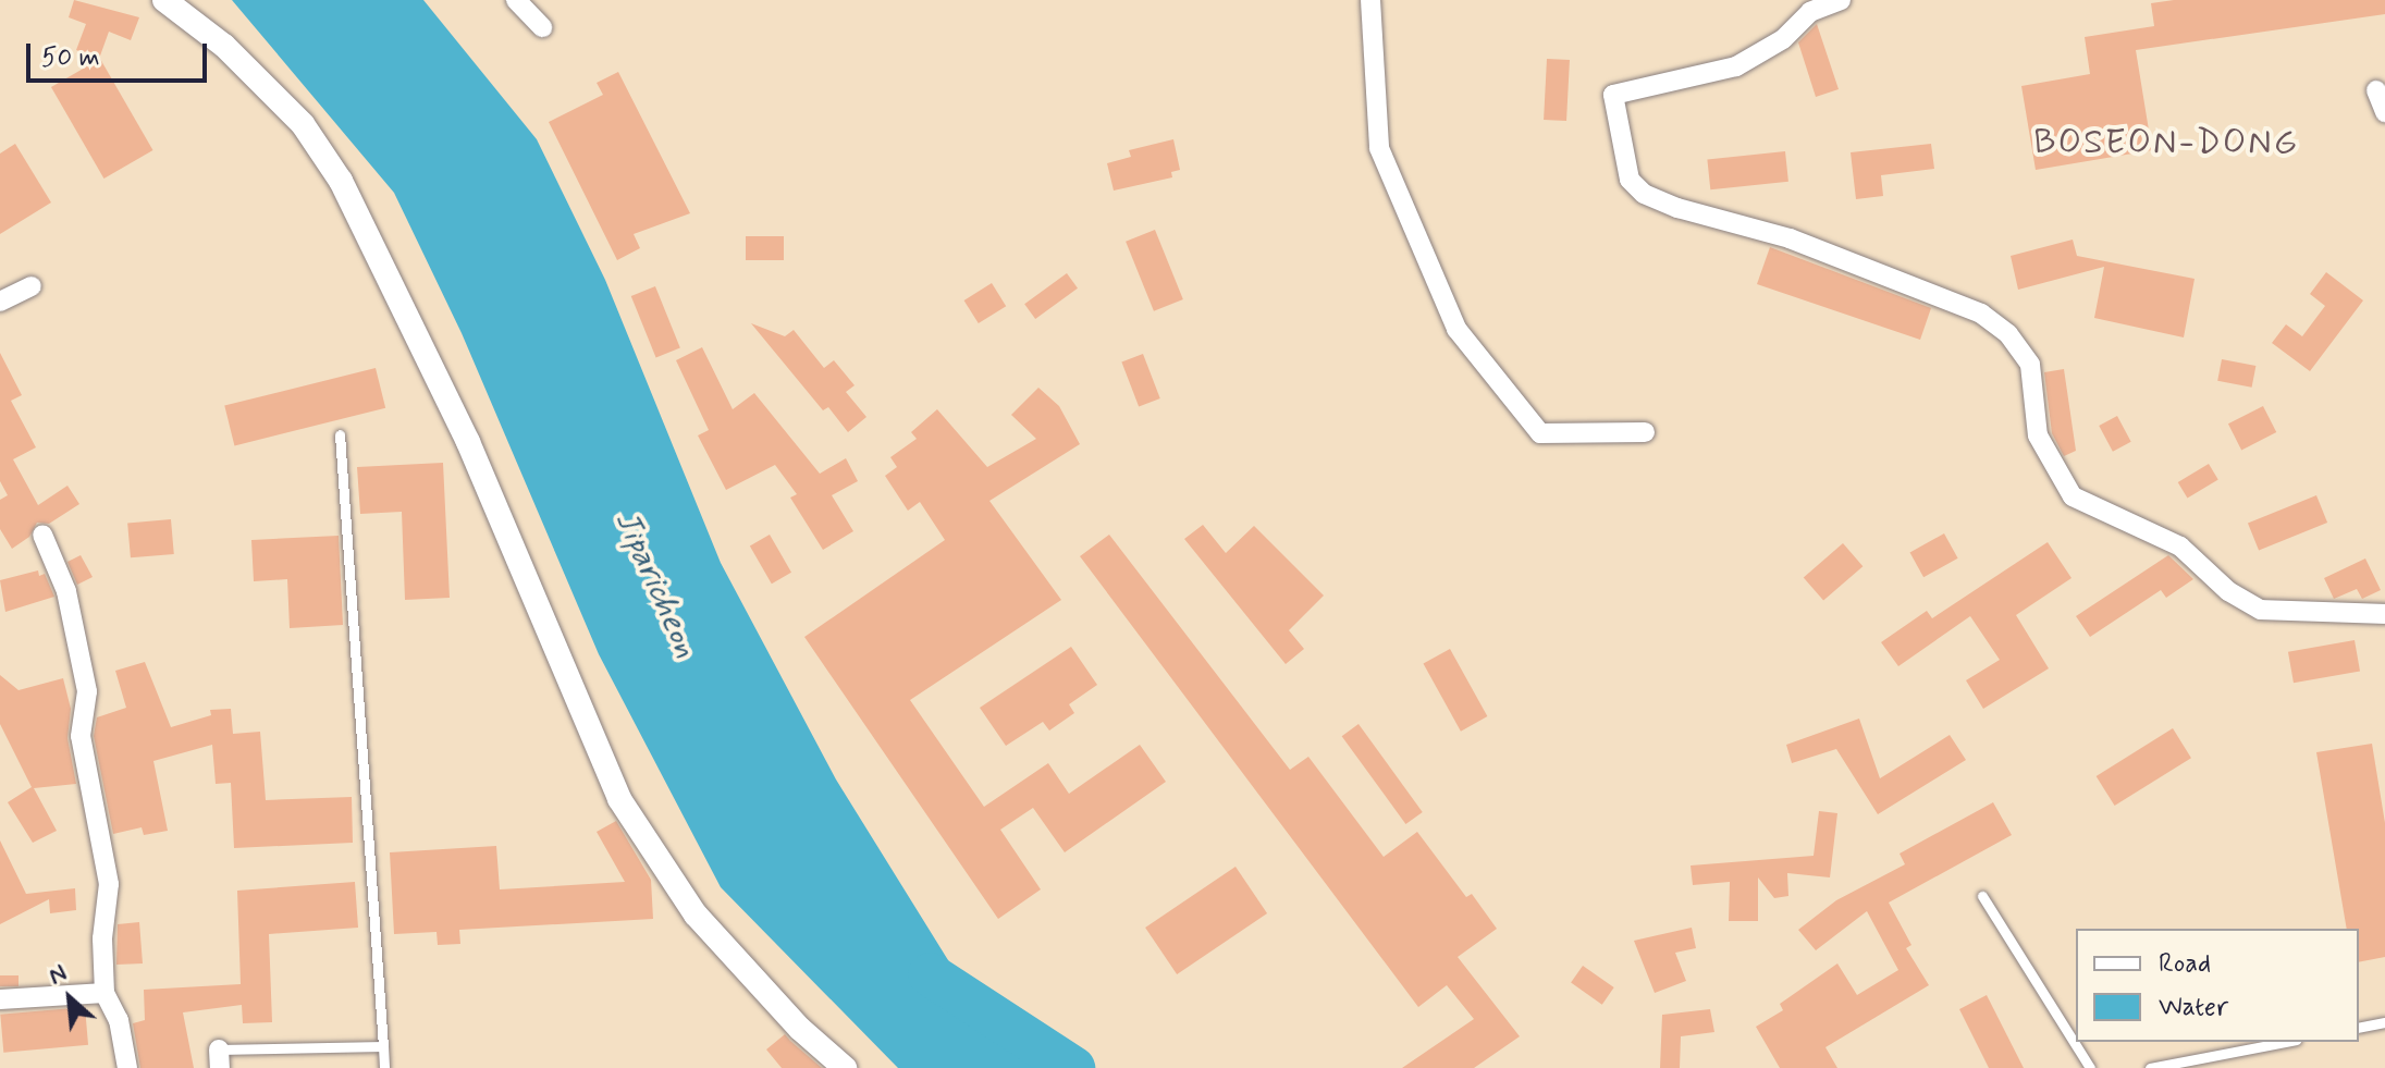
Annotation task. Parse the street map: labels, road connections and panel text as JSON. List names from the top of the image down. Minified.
{"districts":["BOSEON-DONG"],"water":["Jiparicheon"],"legend":["Road","Water"],"scale_bar":"50 m","north":"top left"}
